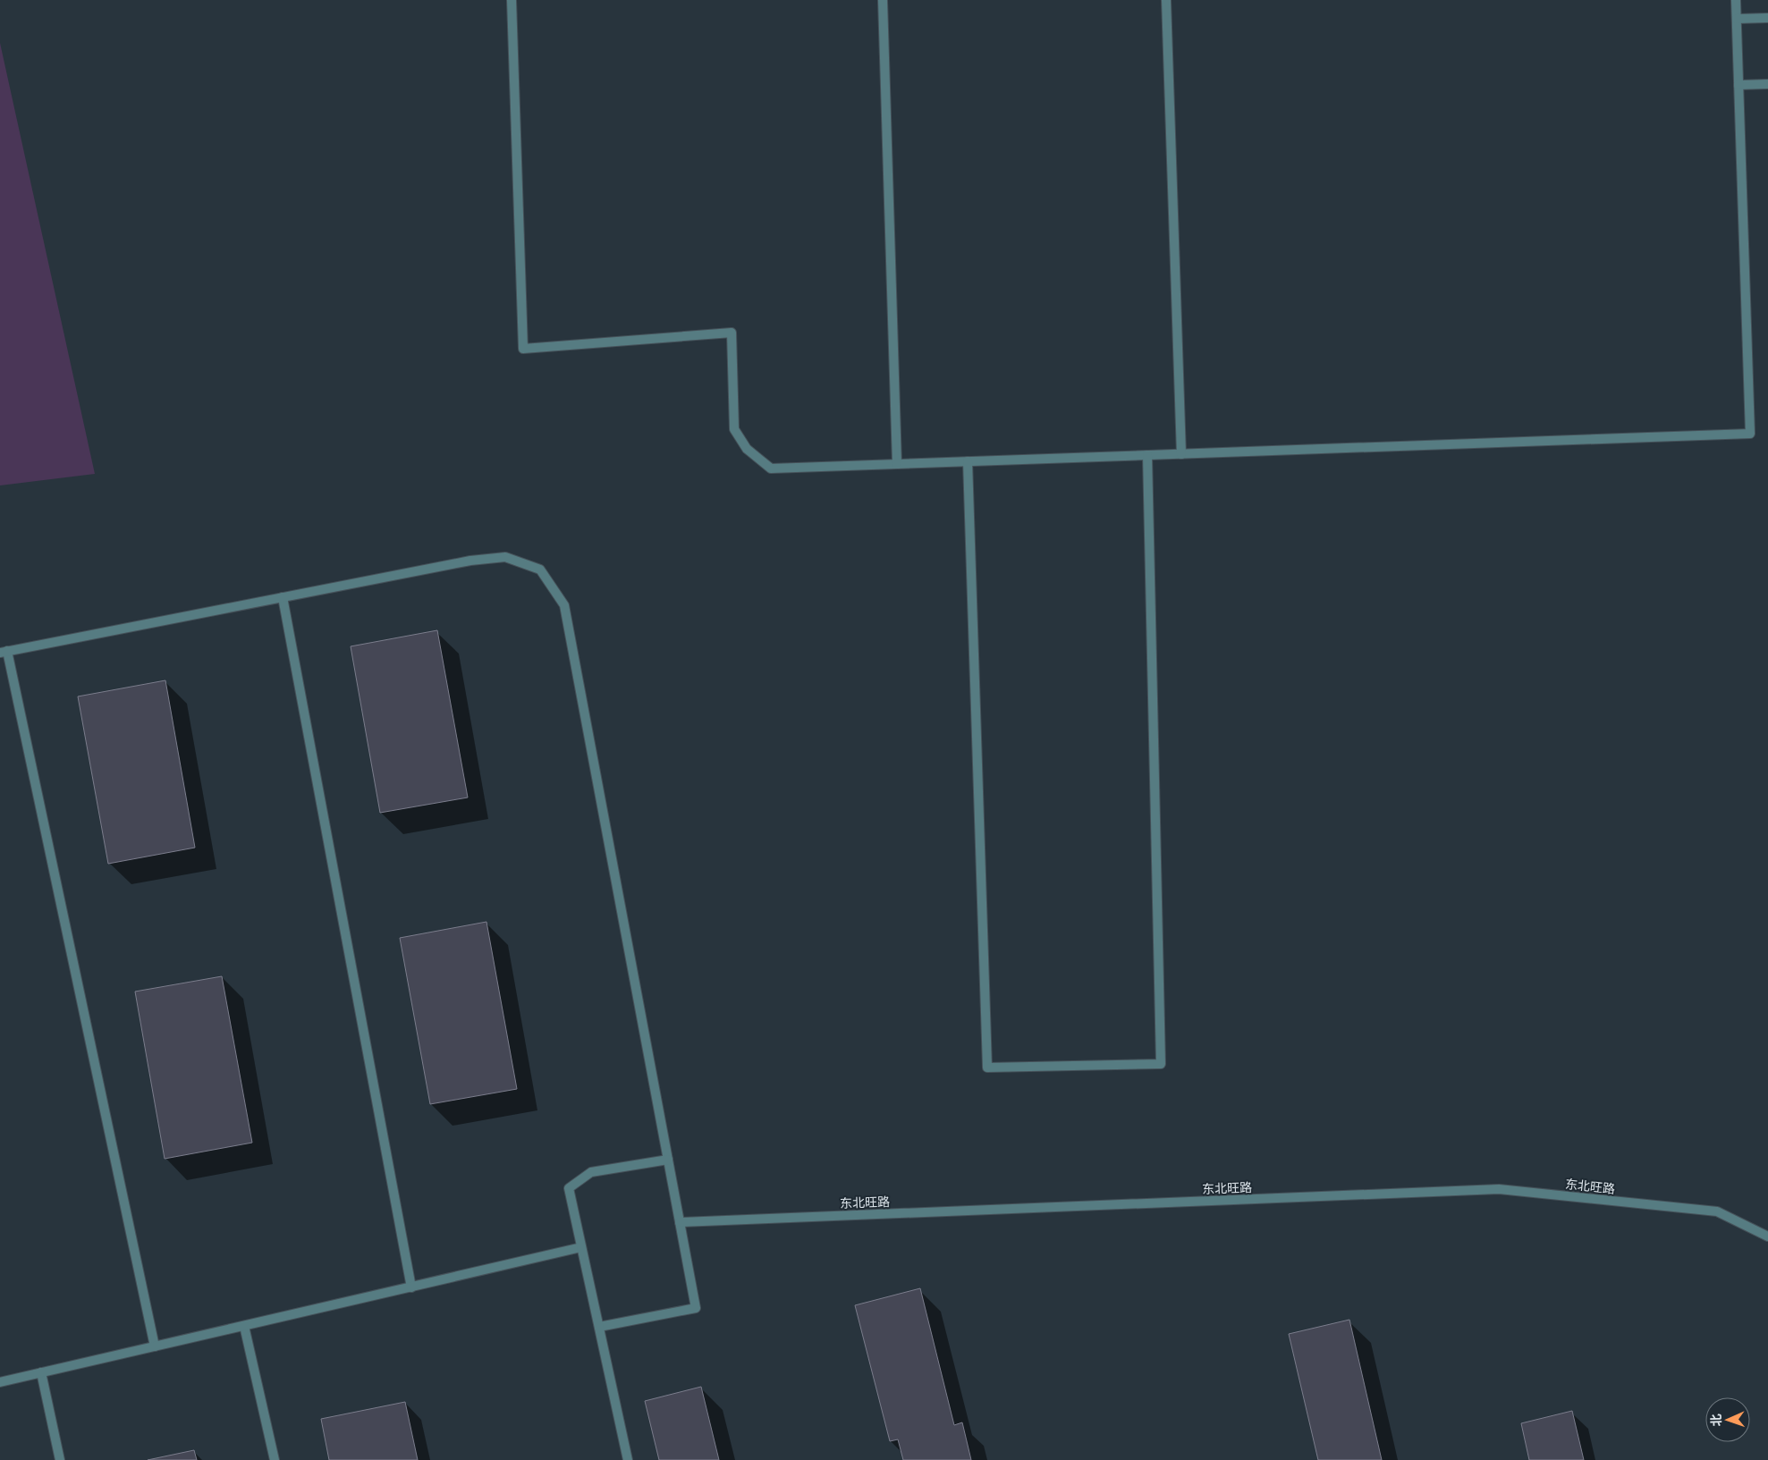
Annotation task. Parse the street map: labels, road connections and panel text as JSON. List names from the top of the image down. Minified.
{"streets":{"street":["东北旺路"]},"north":"left"}
